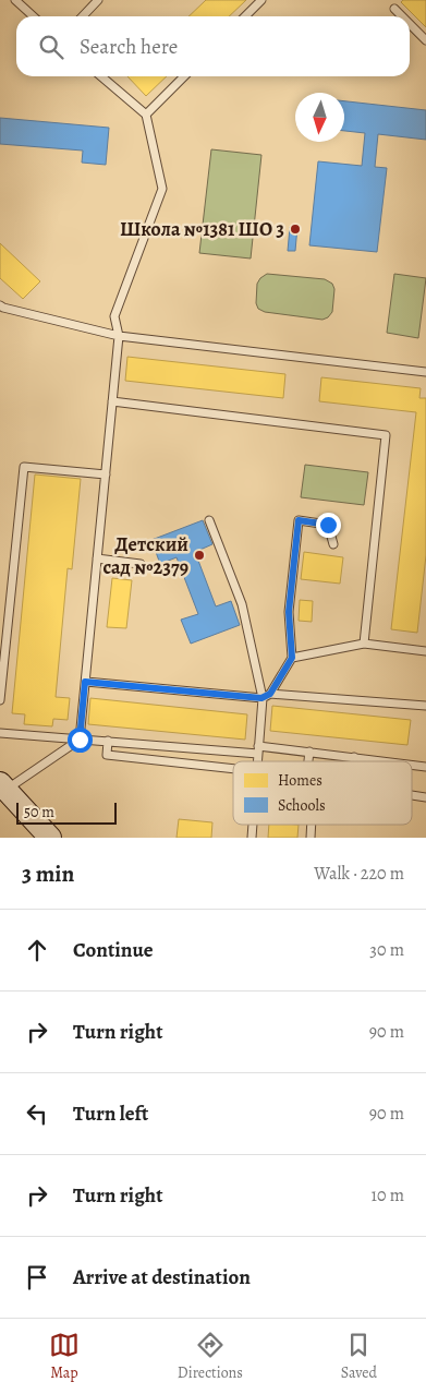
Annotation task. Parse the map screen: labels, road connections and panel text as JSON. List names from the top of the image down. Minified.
{"places":["Школа №1381 ШО 3","Детский сад №2379"],"legend":["Homes","Schools"],"scale_bar":"50 m","north":"bottom","page":{"search":"Search here","scale":"50 m","heading":["3 min","Walk · 220 m"],"list":[["Continue","30 m"],["Turn right","90 m"],["Turn left","90 m"],["Turn right","10 m"],"Arrive at destination"],"nav":["Map","Directions","Saved"]}}
